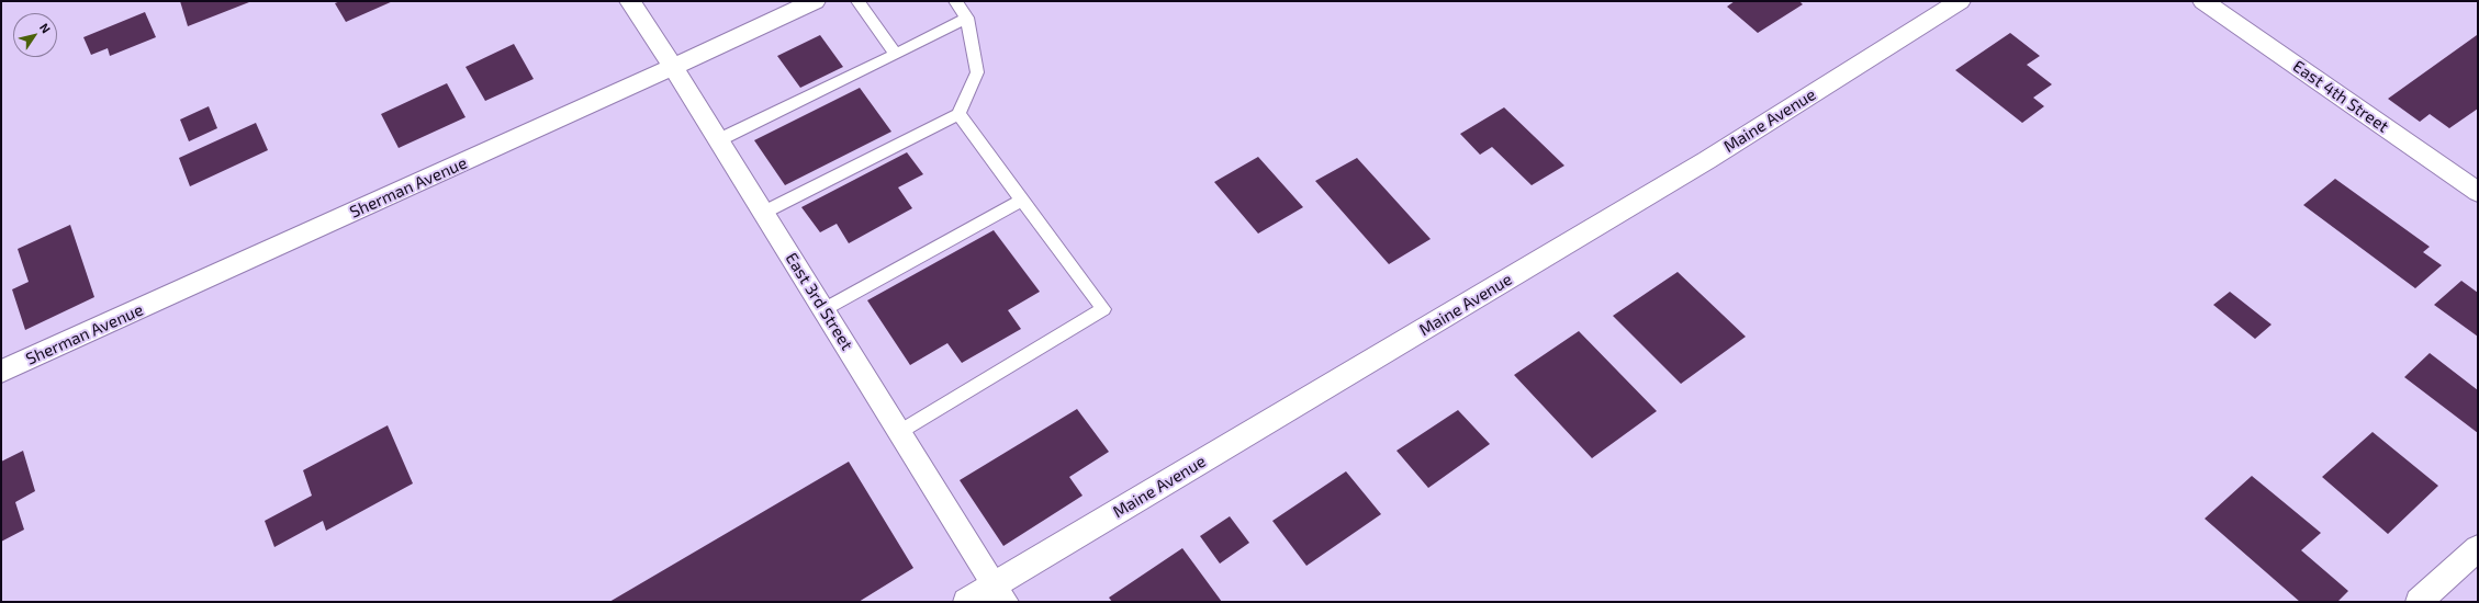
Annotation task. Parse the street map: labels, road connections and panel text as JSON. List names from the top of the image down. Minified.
{"streets":{"street":["East 4th Street","Maine Avenue","Sherman Avenue","East 3rd Street"]},"crossings":[["Maine Avenue","East 3rd Street"],["Sherman Avenue","East 3rd Street"]],"north":"top right"}
